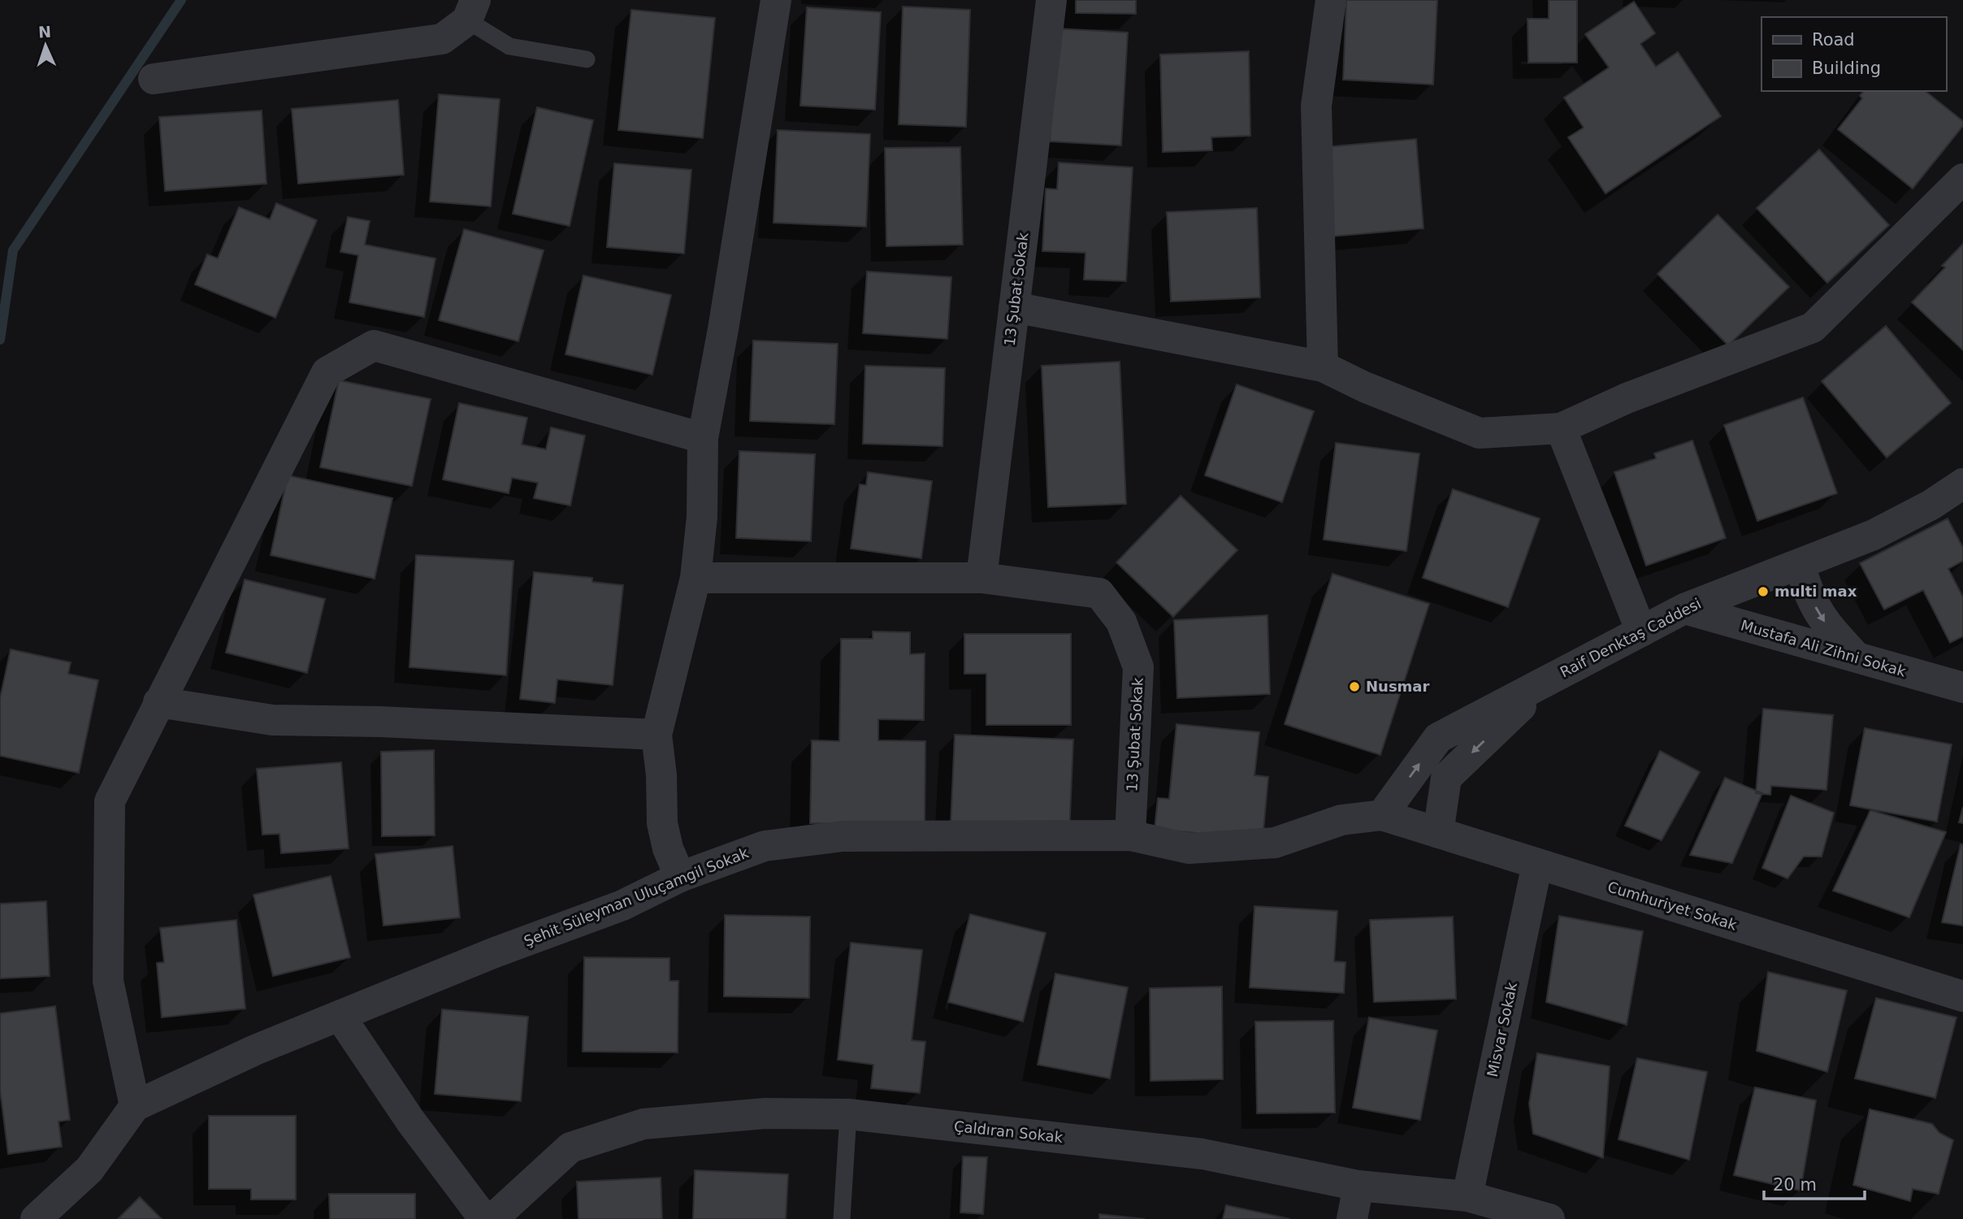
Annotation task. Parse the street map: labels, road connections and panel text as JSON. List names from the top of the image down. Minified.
{"streets":{"street":["13 Şubat Sokak","Raif Denktaş Caddesi","Mustafa Ali Zihni Sokak","Şehit Süleyman Uluçamgil Sokak","Cumhuriyet Sokak","Misvar Sokak","Çaldıran Sokak"]},"crossings":[["13 Şubat Sokak","Şehit Süleyman Uluçamgil Sokak"],["Raif Denktaş Caddesi","Mustafa Ali Zihni Sokak"],["Raif Denktaş Caddesi","Şehit Süleyman Uluçamgil Sokak"],["Raif Denktaş Caddesi","Cumhuriyet Sokak"],["Şehit Süleyman Uluçamgil Sokak","Cumhuriyet Sokak"],["Cumhuriyet Sokak","Misvar Sokak"],["Misvar Sokak","Çaldıran Sokak"]],"places":["multi max","Nusmar"],"legend":["Road","Building"],"scale_bar":"20 m","north":"top"}
